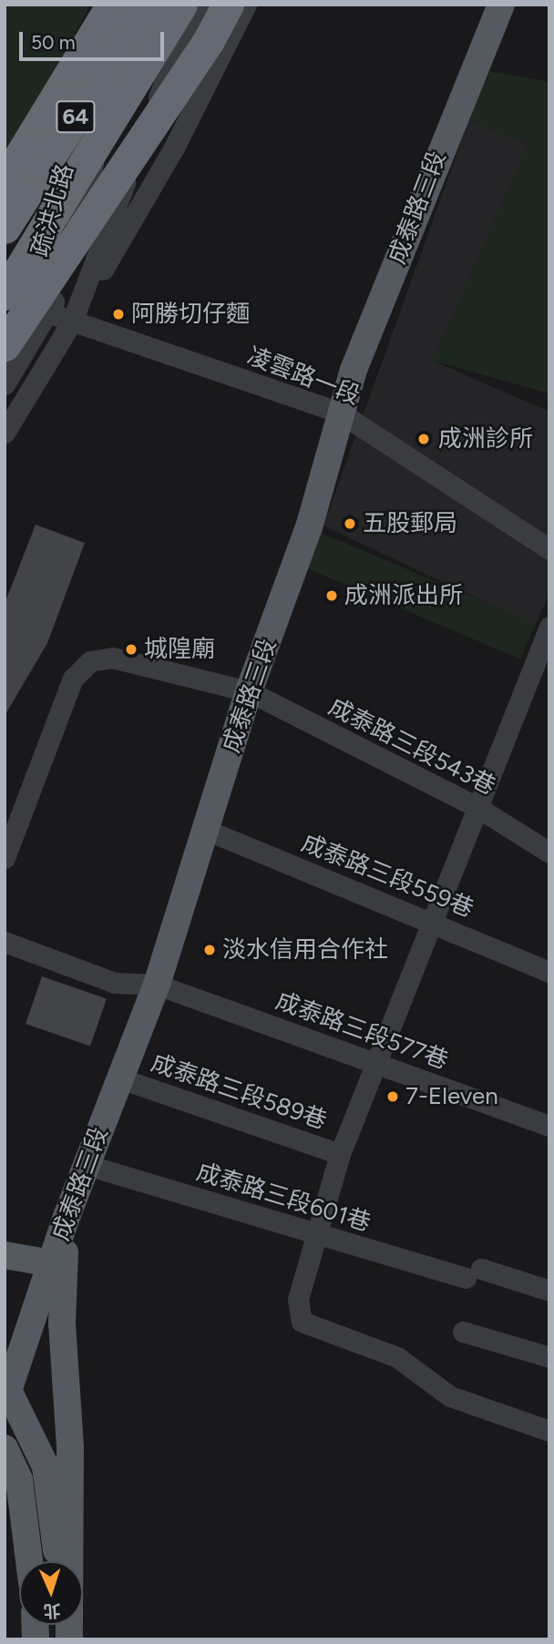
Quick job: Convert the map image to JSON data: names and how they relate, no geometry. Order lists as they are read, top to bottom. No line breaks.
{"streets":{"highway":["64"],"main road":["成泰路三段"],"street":["疏洪北路","凌雲路一段","成泰路三段543巷","成泰路三段559巷","成泰路三段577巷","成泰路三段589巷","成泰路三段601巷"]},"crossings":[["成泰路三段","凌雲路一段"],["成泰路三段","成泰路三段543巷"],["成泰路三段","成泰路三段559巷"],["成泰路三段","成泰路三段577巷"],["成泰路三段","成泰路三段589巷"],["成泰路三段","成泰路三段601巷"],["疏洪北路","凌雲路一段"]],"places":["阿勝切仔麵","成洲診所","五股郵局","成洲派出所","城隍廟","淡水信用合作社","7-Eleven"],"scale_bar":"50 m","north":"bottom"}
